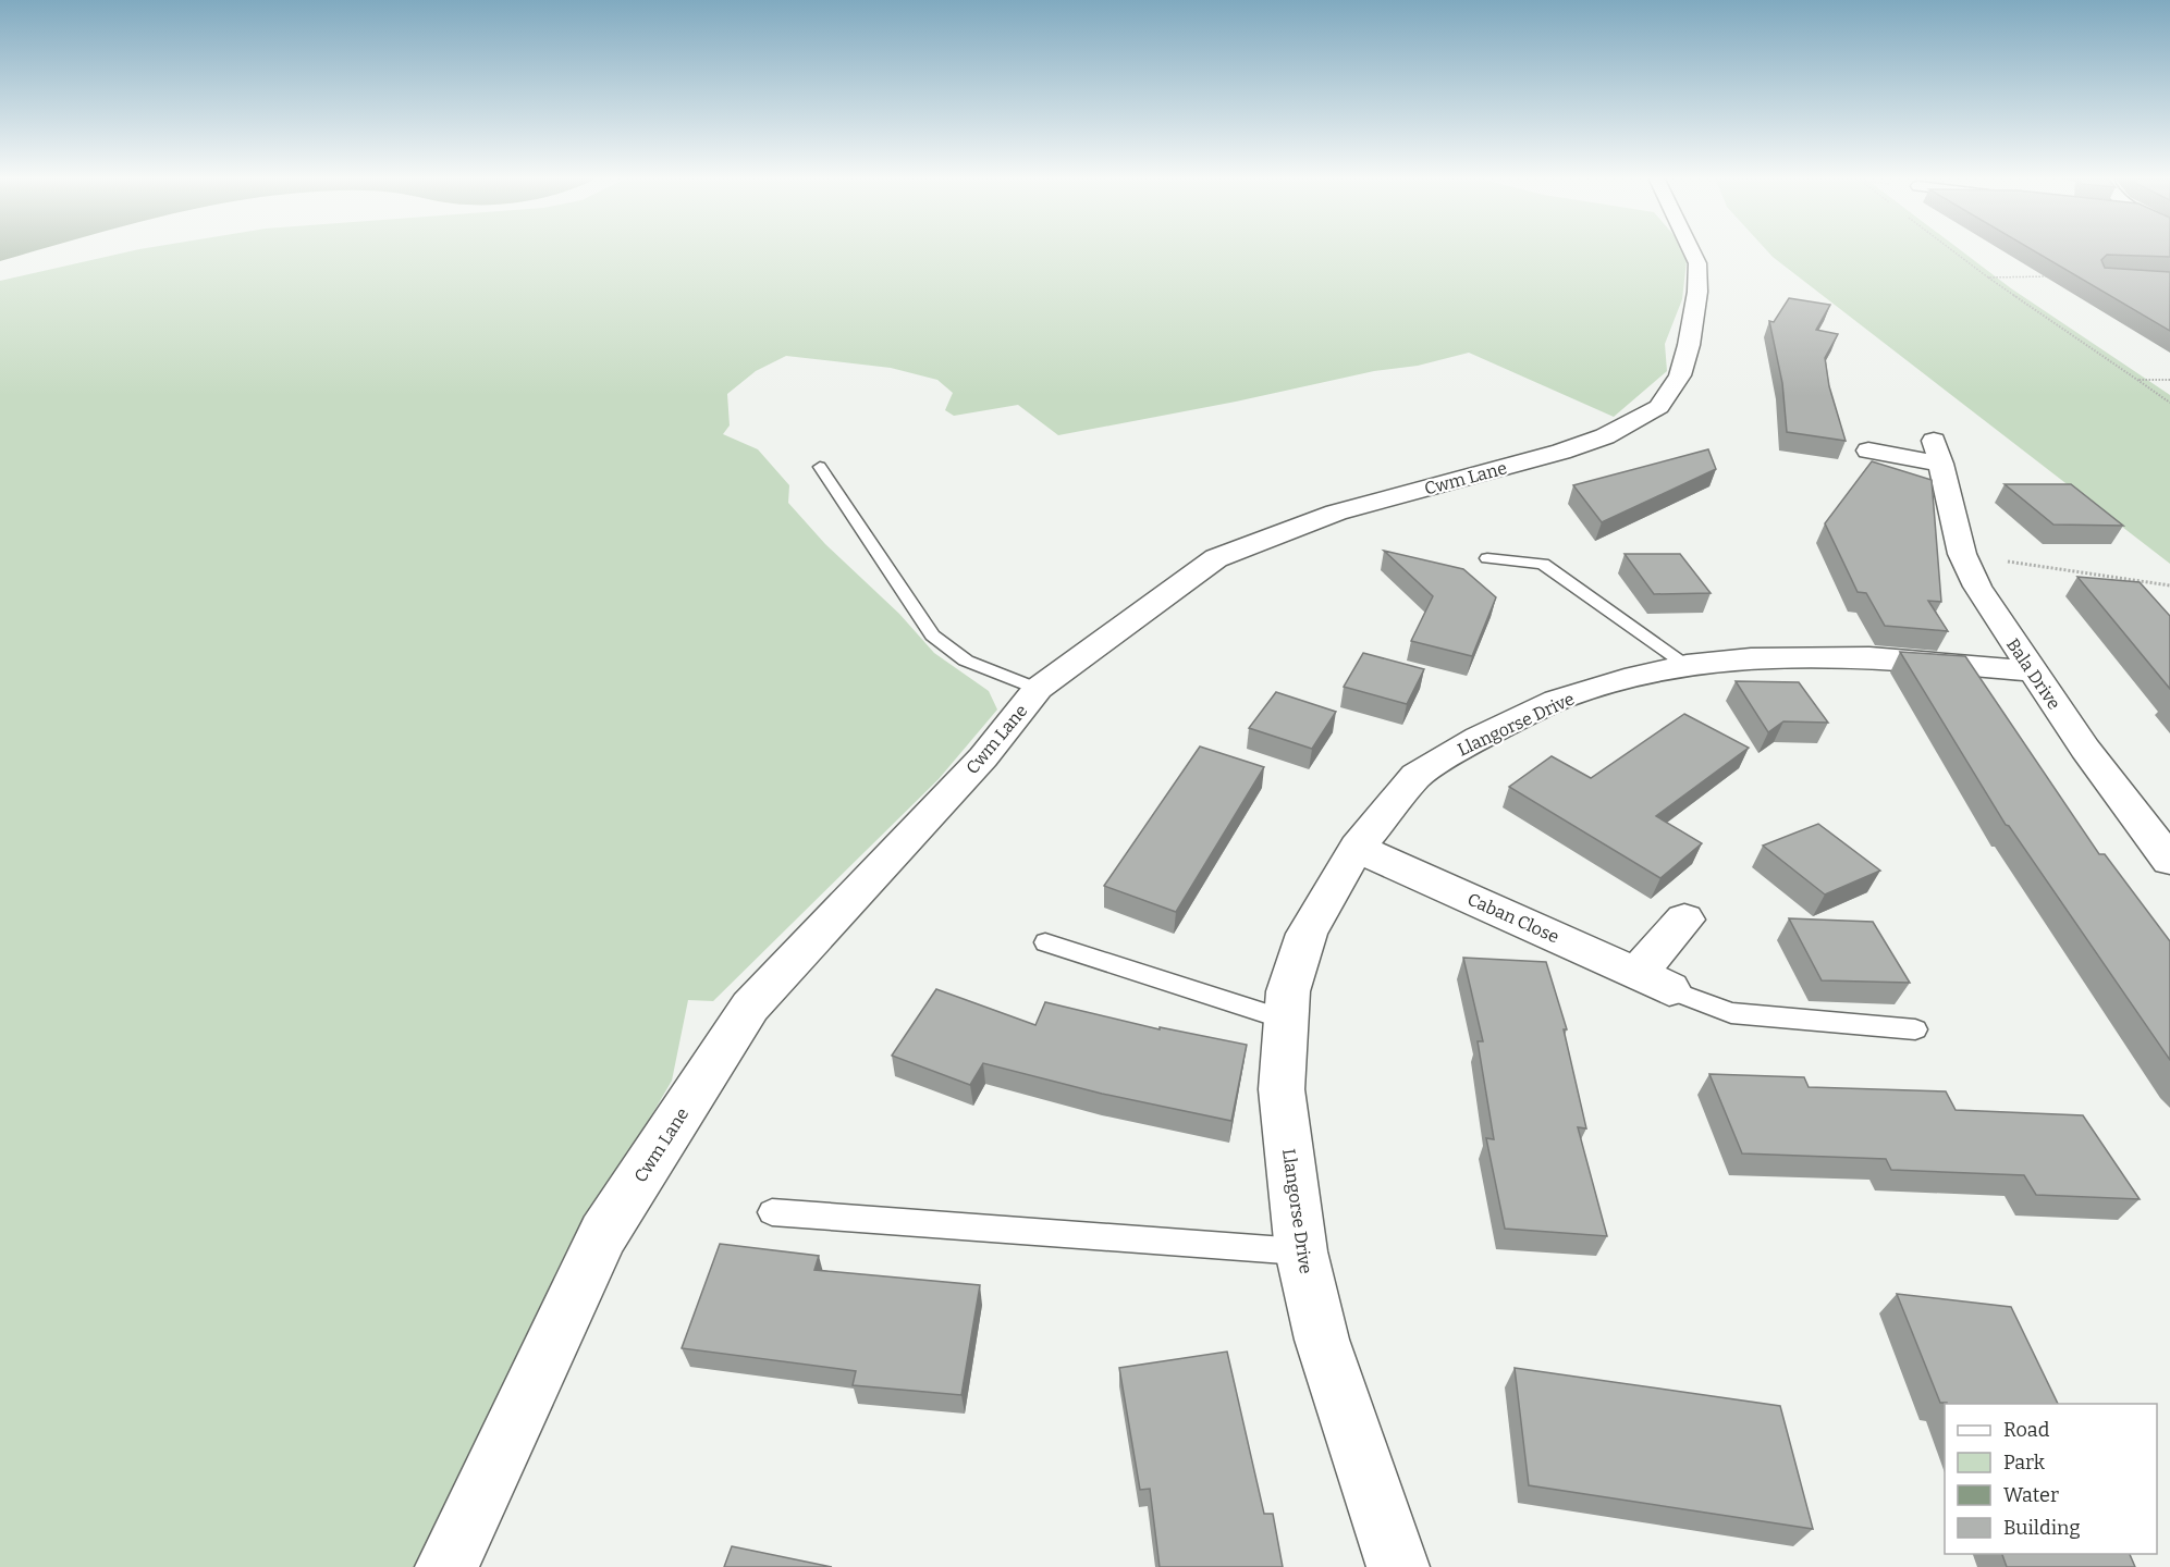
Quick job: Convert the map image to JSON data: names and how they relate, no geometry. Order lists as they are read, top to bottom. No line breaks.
{"streets":{"street":["Cwm Lane","Bala Drive","Llangorse Drive","Caban Close"]},"crossings":[["Bala Drive","Llangorse Drive"],["Llangorse Drive","Caban Close"]],"legend":["Road","Park","Water","Building"]}
